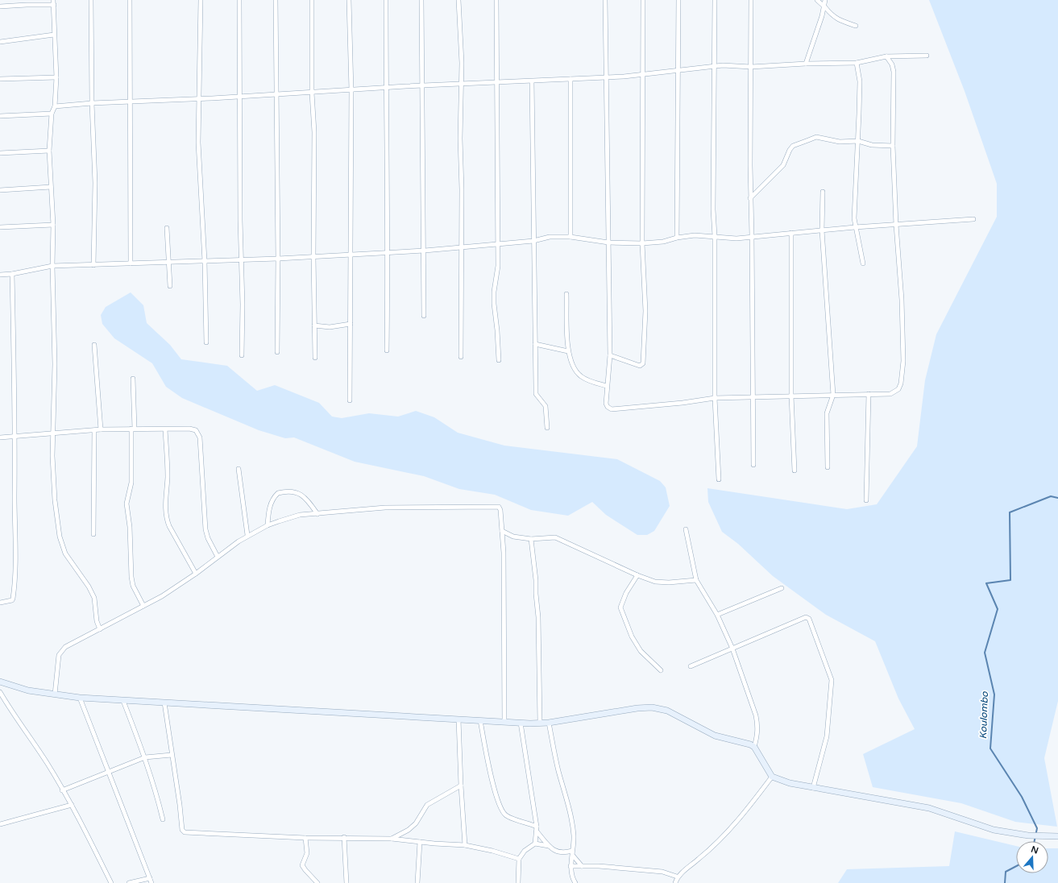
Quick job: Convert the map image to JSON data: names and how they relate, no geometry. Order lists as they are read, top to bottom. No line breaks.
{"water":["Koulombo"],"north":"top"}
